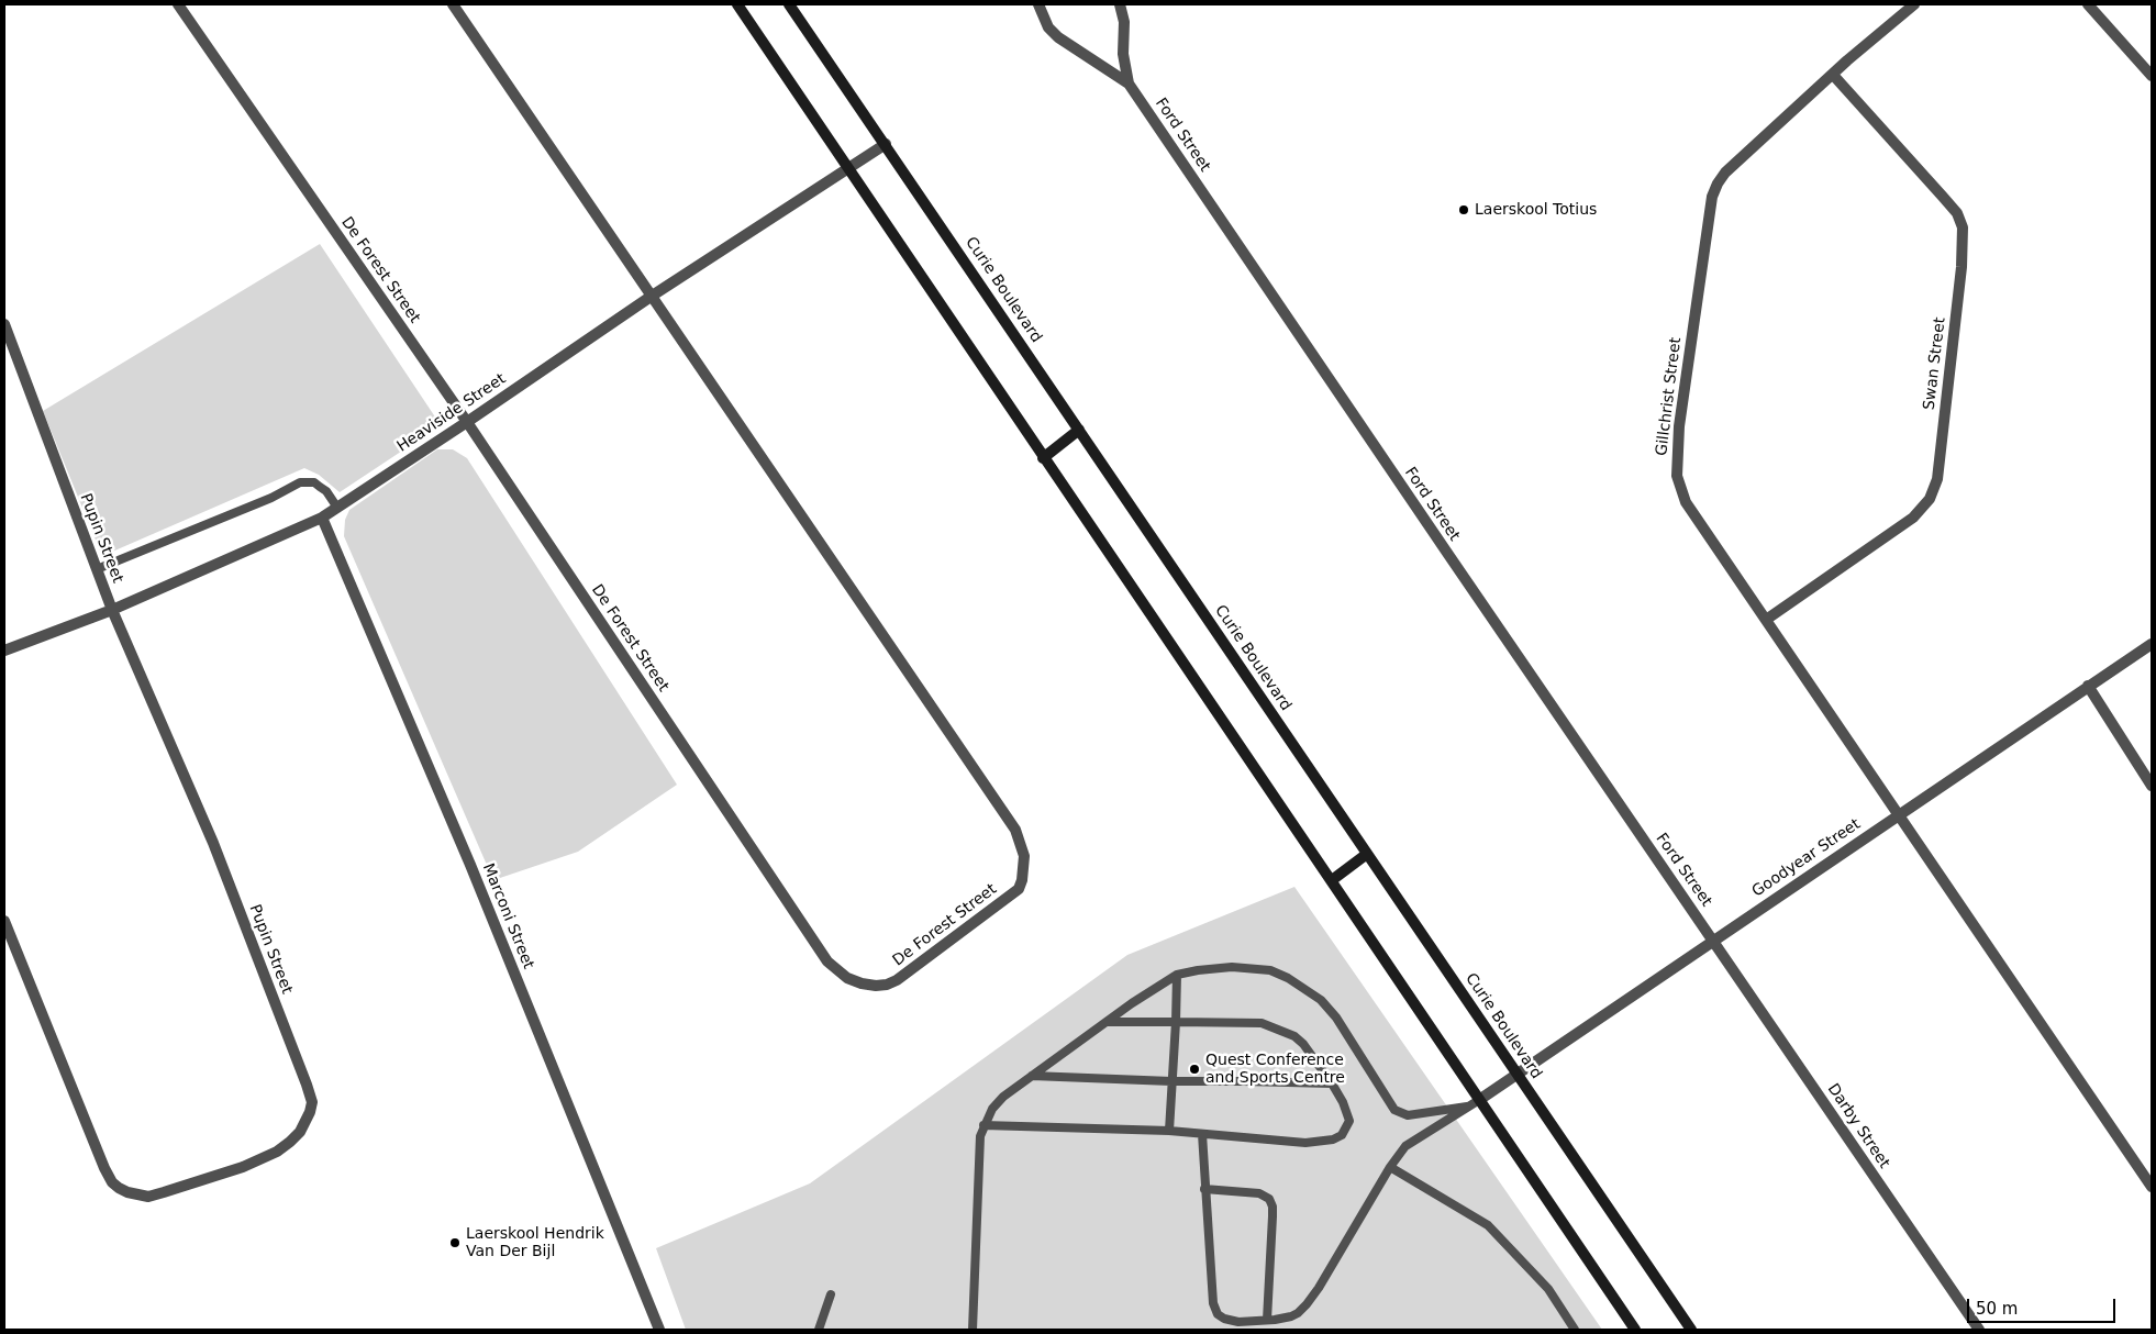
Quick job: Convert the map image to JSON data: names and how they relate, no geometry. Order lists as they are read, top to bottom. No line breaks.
{"streets":{"street":["Ford Street","De Forest Street","Curie Boulevard","Swan Street","Gillchrist Street","Heaviside Street","Pupin Street","Goodyear Street","Marconi Street","Darby Street"]},"crossings":[["Ford Street","Goodyear Street"],["Ford Street","Darby Street"],["De Forest Street","Heaviside Street"],["Curie Boulevard","Heaviside Street"],["Curie Boulevard","Goodyear Street"],["Swan Street","Gillchrist Street"],["Gillchrist Street","Goodyear Street"],["Heaviside Street","Pupin Street"],["Heaviside Street","Marconi Street"],["Goodyear Street","Darby Street"]],"places":["Laerskool Totius","Quest Conference and Sports Centre","Laerskool Hendrik Van Der Bijl"],"scale_bar":"50 m"}
